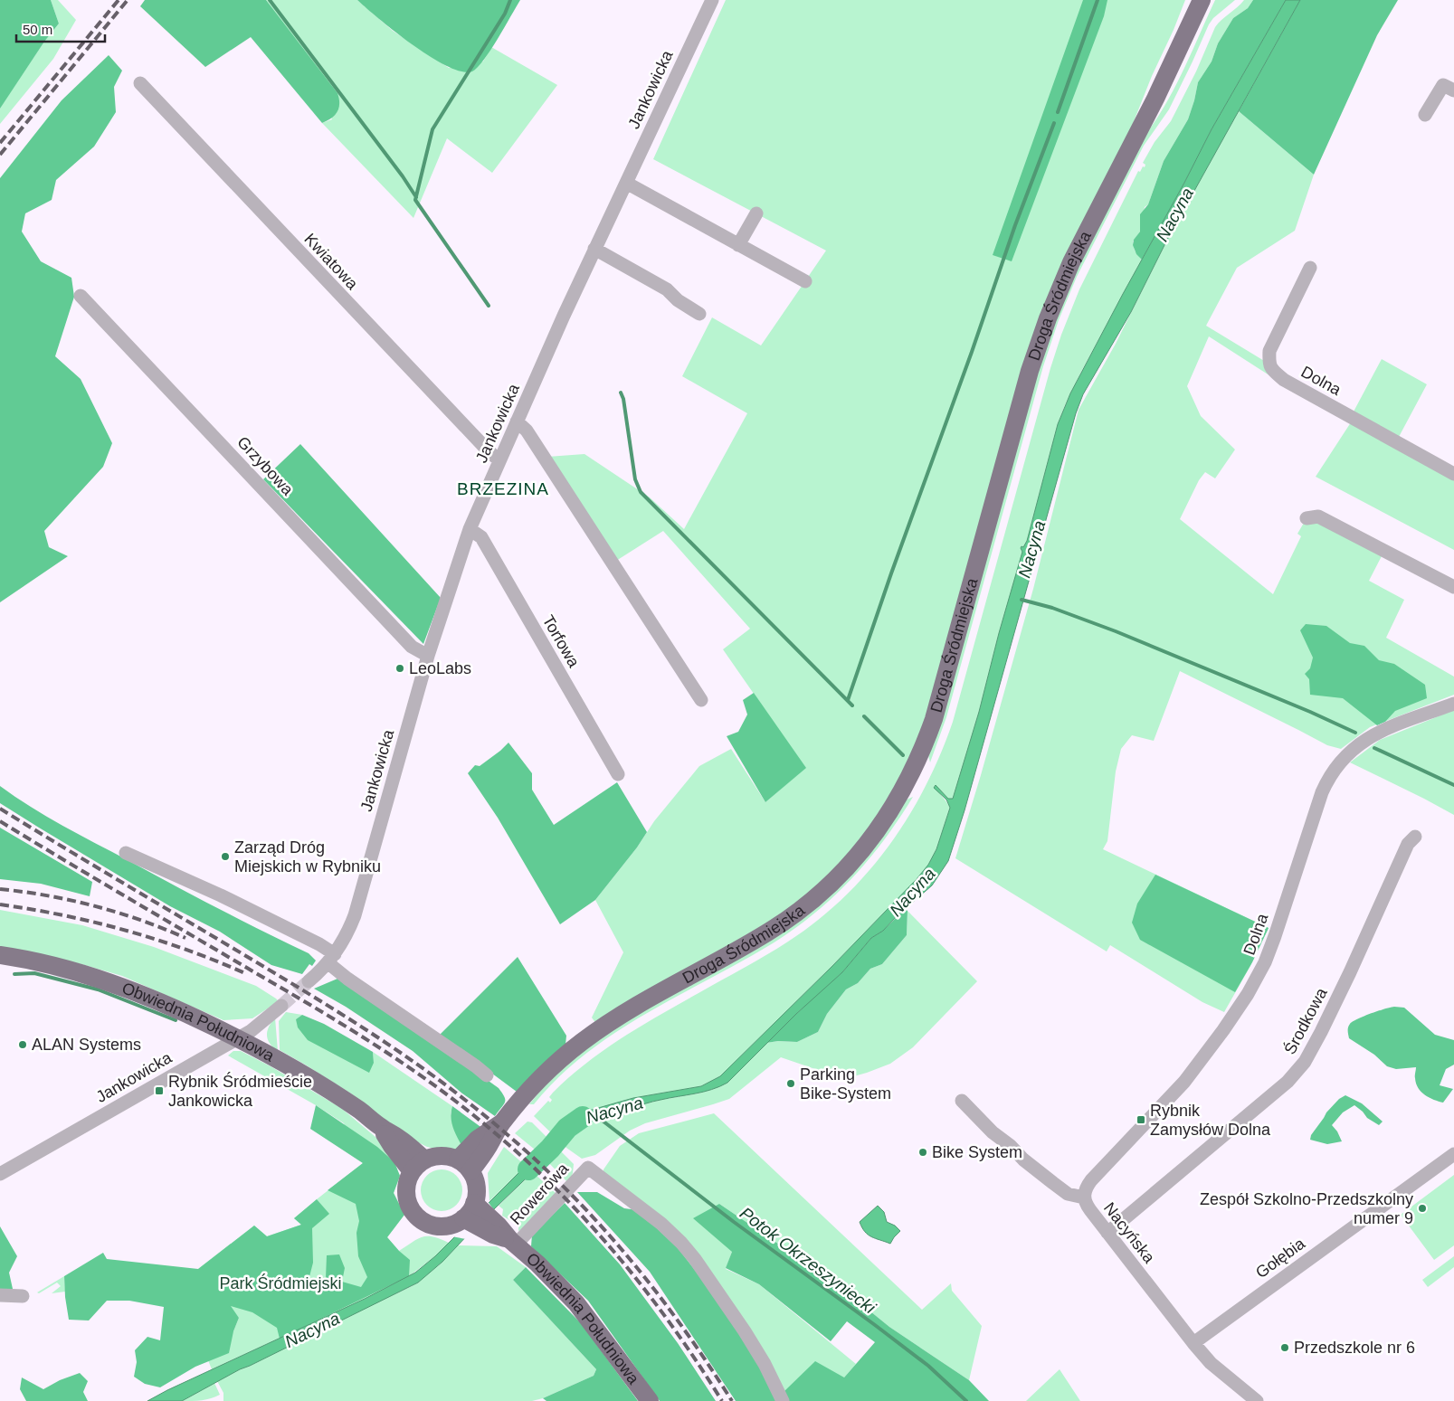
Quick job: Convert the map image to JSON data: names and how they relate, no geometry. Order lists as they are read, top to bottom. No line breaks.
{"streets":{"main road":["Droga Śródmiejska","Obwiednia Południowa"],"street":["Jankowicka","Kwiatowa","Dolna","Grzybowa","Torfowa","Środkowa","Rowerowa","Nacyńska","Gołębia"]},"crossings":[["Jankowicka","Kwiatowa"],["Jankowicka","Grzybowa"],["Jankowicka","Torfowa"],["Jankowicka","Obwiednia Południowa"],["Droga Śródmiejska","Obwiednia Południowa"],["Dolna","Nacyńska"],["Środkowa","Nacyńska"],["Obwiednia Południowa","Rowerowa"],["Nacyńska","Gołębia"]],"districts":["BRZEZINA"],"water":["Nacyna","Potok Okrzeszyniecki"],"parks":["Park Śródmiejski"],"places":{"other":["LeoLabs","Zarząd Dróg Miejskich w Rybniku","ALAN Systems","Parking Bike-System","Bike System","Zespół Szkolno-Przedszkolny numer 9","Przedszkole nr 6"],"transit":["Rybnik Śródmieście Jankowicka","Rybnik Zamysłów Dolna"]},"scale_bar":"50 m"}
